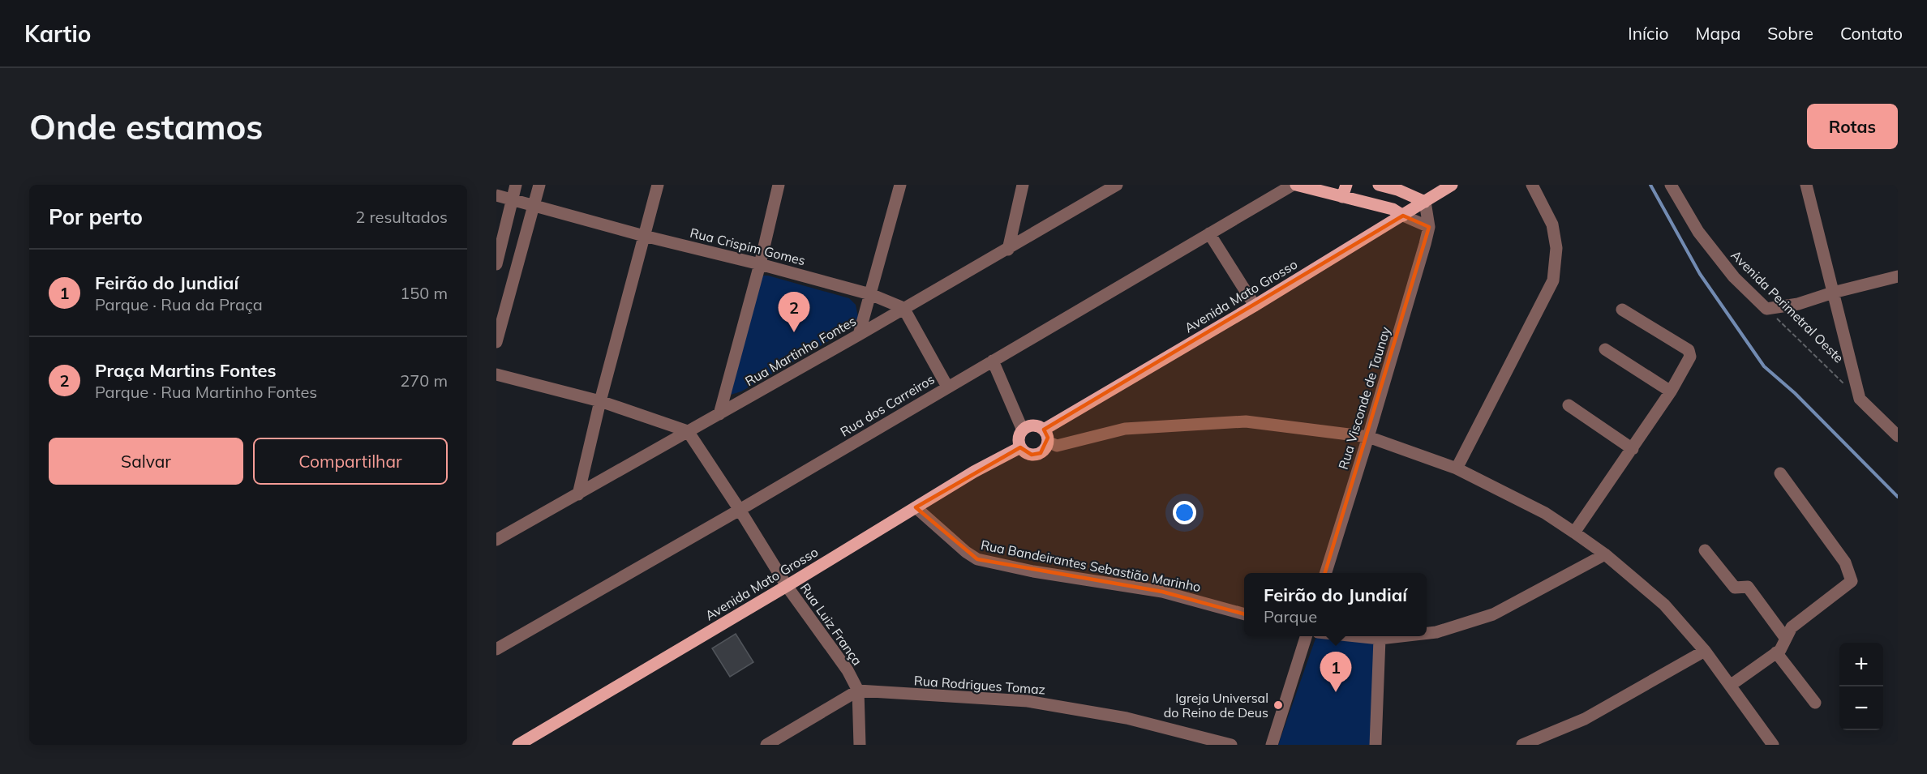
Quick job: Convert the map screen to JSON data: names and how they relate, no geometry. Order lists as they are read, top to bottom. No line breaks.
{"streets":{"main road":["Avenida Mato Grosso"],"street":["Rua Crispim Gomes","Avenida Perimetral Oeste","Rua Martinho Fontes","Rua Visconde de Taunay","Rua dos Carreiros","Rua Bandeirantes Sebastião Marinho","Rua Luiz França","Rua Rodrigues Tomaz"]},"crossings":[["Rua Crispim Gomes","Rua Martinho Fontes"],["Avenida Mato Grosso","Rua Visconde de Taunay"],["Avenida Mato Grosso","Rua Bandeirantes Sebastião Marinho"],["Avenida Mato Grosso","Rua Luiz França"],["Rua Martinho Fontes","Rua Luiz França"],["Rua dos Carreiros","Rua Luiz França"],["Rua Luiz França","Rua Rodrigues Tomaz"]],"places":["Igreja Universal do Reino de Deus"],"page":{"header":"Kartio","nav":["Início","Mapa","Sobre","Contato"],"buttons":["Rotas",["Salvar","Compartilhar"]],"title":"Onde estamos","heading":["Por perto","2 resultados"],"list":[{"mark":"1","name":"Feirão do Jundiaí","note":"Parque · Rua da Praça","value":"150 m"},{"mark":"2","name":"Praça Martins Fontes","note":"Parque · Rua Martinho Fontes","value":"270 m"}],"pins":["2","1"],"popup":["Feirão do Jundiaí","Parque"],"map_buttons":["+","−"]}}
